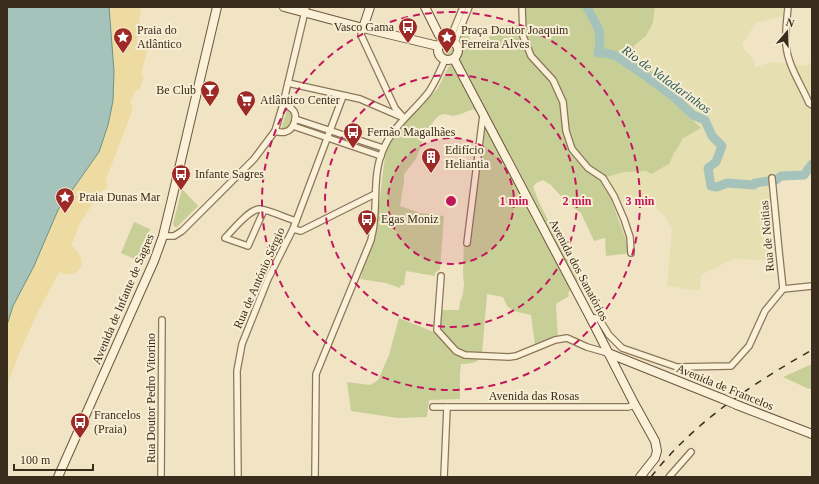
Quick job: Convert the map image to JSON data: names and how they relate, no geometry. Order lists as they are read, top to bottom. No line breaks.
{"streets":{"main road":["Avenida dos Sanatórios","Avenida de Infante de Sagres","Avenida de Francelos"],"street":["Rua de Noitias","Rua de António Sérgio","Avenida das Rosas","Rua Doutor Pedro Vitorino"]},"crossings":[["Avenida dos Sanatórios","Avenida de Francelos"],["Avenida dos Sanatórios","Avenida das Rosas"]],"water":["Rio de Valadarinhos"],"places":{"bus stop":["Vasco Gama","Fernão Magalhães","Infante Sagres","Egas Moniz","Francelos (Praia)"],"place":["Praia do Atlântico","Praça Doutor Joaquim Ferreira Alves","Praia Dunas Mar"],"bar":["Be Club"],"supermarket":["Atlântico Center"],"building":["Edifício Heliantia"]},"scale_bar":"100 m","north":"top","rings":["1 min","2 min","3 min"]}
